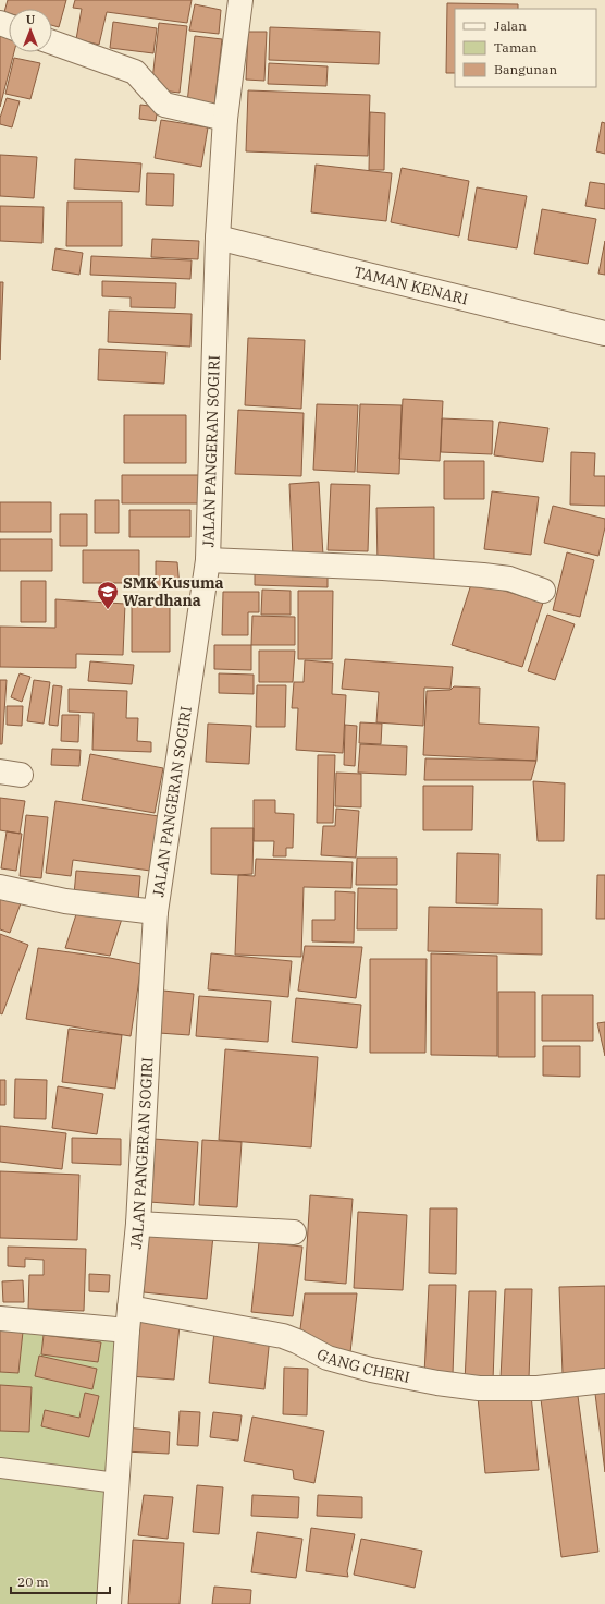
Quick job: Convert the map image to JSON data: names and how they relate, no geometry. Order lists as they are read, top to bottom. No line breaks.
{"streets":{"street":["TAMAN KENARI","JALAN PANGERAN SOGIRI","GANG CHERI"]},"crossings":[["TAMAN KENARI","JALAN PANGERAN SOGIRI"],["JALAN PANGERAN SOGIRI","GANG CHERI"]],"places":{"school or university":["SMK Kusuma Wardhana"]},"legend":["Jalan","Taman","Bangunan"],"scale_bar":"20 m","north":"top"}
